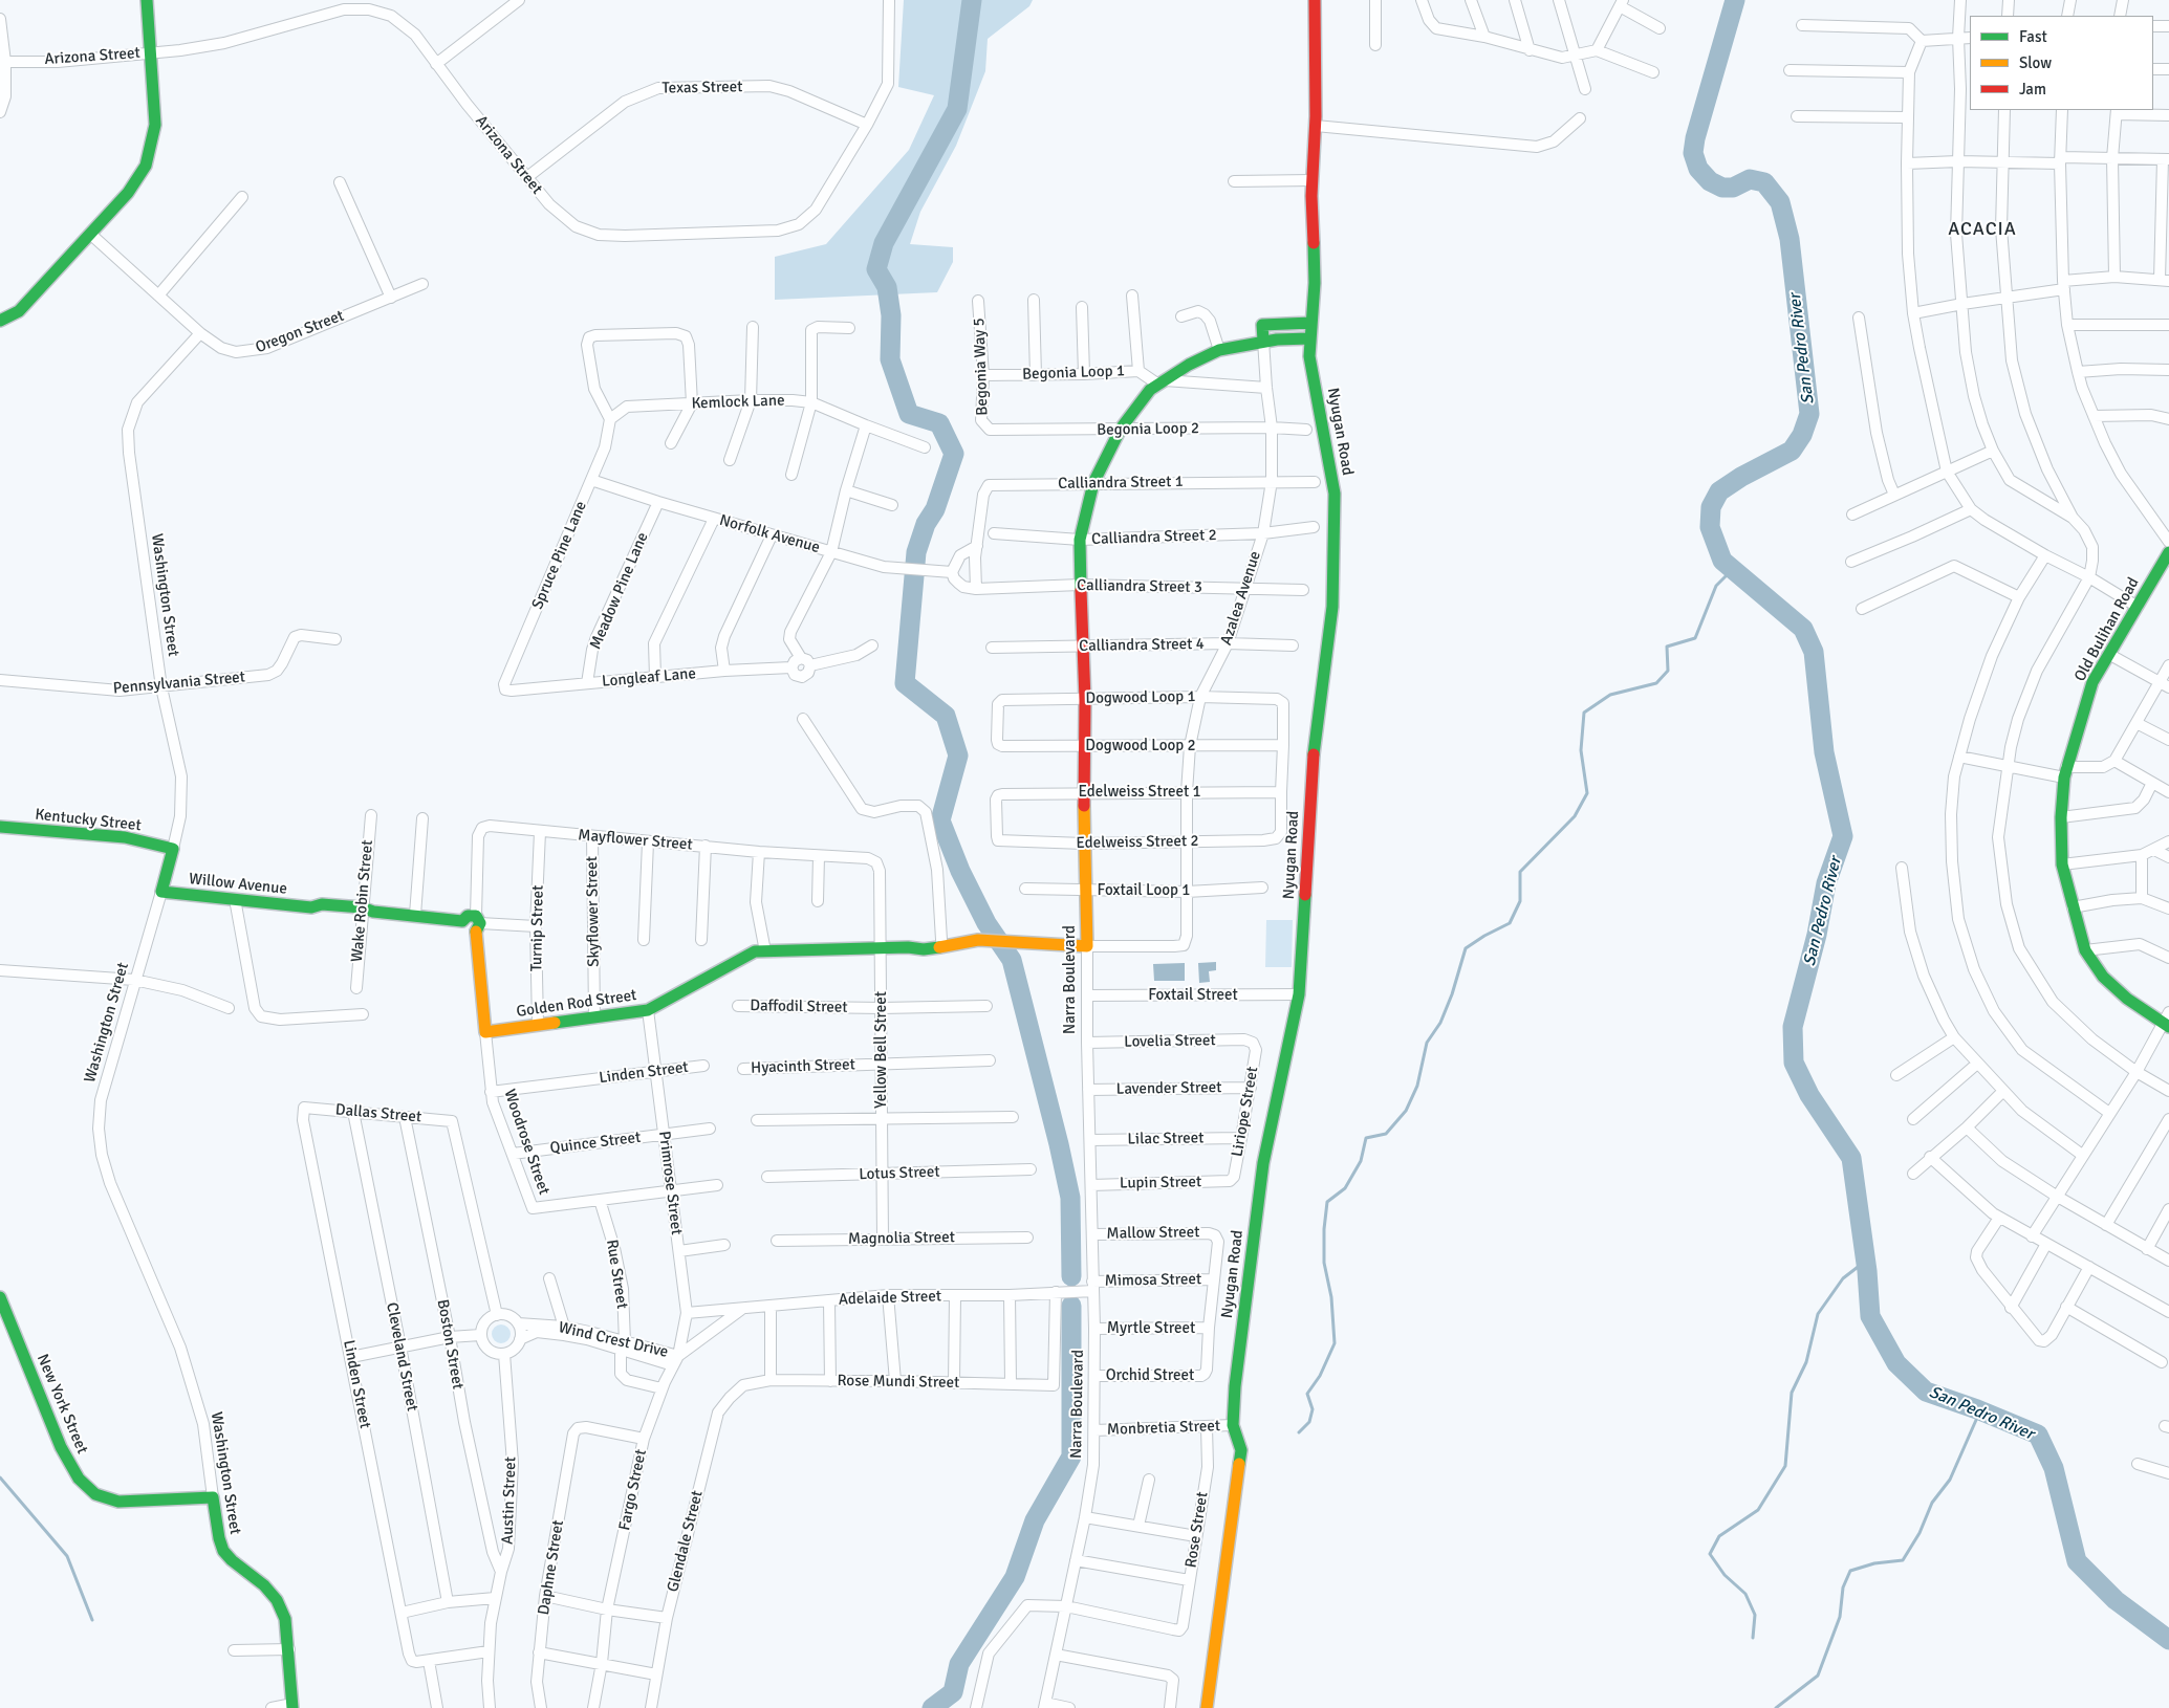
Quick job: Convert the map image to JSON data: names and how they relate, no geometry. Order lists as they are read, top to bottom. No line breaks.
{"streets":{"street":["Arizona Street","Texas Street","Oregon Street","Begonia Way 5","Begonia Loop 1","Kemlock Lane","Begonia Loop 2","Nyugan Road","Calliandra Street 1","Norfolk Avenue","Calliandra Street 2","Spruce Pine Lane","Calliandra Street 3","Meadow Pine Lane","Washington Street","Azalea Avenue","Old Bulihan Road","Calliandra Street 4","Longleaf Lane","Pennsylvania Street","Dogwood Loop 1","Dogwood Loop 2","Edelweiss Street 1","Kentucky Street","Mayflower Street","Edelweiss Street 2","Willow Avenue","Foxtail Loop 1","Wake Robin Street","Skyflower Street","Turnip Street","Narra Boulevard","Foxtail Street","Golden Rod Street","Daffodil Street","Lovelia Street","Yellow Bell Street","Hyacinth Street","Linden Street","Lavender Street","Liriope Street","Dallas Street","Lilac Street","Woodrose Street","Quince Street","Lotus Street","Primrose Street","Lupin Street","Mallow Street","Magnolia Street","Rue Street","Mimosa Street","Adelaide Street","Myrtle Street","Wind Crest Drive","Boston Street","Cleveland Street","Orchid Street","Rose Mundi Street","New York Street","Monbretia Street","Fargo Street","Austin Street","Rose Street","Glendale Street","Daphne Street"]},"crossings":[["Arizona Street","Texas Street"],["Oregon Street","Washington Street"],["Begonia Way 5","Begonia Loop 1"],["Begonia Way 5","Begonia Loop 2"],["Begonia Loop 1","Narra Boulevard"],["Kemlock Lane","Spruce Pine Lane"],["Begonia Loop 2","Azalea Avenue"],["Begonia Loop 2","Narra Boulevard"],["Nyugan Road","Narra Boulevard"],["Nyugan Road","Foxtail Street"],["Nyugan Road","Monbretia Street"],["Calliandra Street 1","Azalea Avenue"],["Calliandra Street 1","Narra Boulevard"],["Norfolk Avenue","Spruce Pine Lane"],["Norfolk Avenue","Meadow Pine Lane"],["Calliandra Street 2","Azalea Avenue"],["Calliandra Street 2","Narra Boulevard"],["Spruce Pine Lane","Longleaf Lane"],["Calliandra Street 3","Azalea Avenue"],["Calliandra Street 3","Narra Boulevard"],["Meadow Pine Lane","Longleaf Lane"],["Washington Street","Pennsylvania Street"],["Washington Street","Kentucky Street"],["Washington Street","Willow Avenue"],["Washington Street","New York Street"],["Azalea Avenue","Calliandra Street 4"],["Azalea Avenue","Dogwood Loop 1"],["Azalea Avenue","Dogwood Loop 2"],["Azalea Avenue","Edelweiss Street 1"],["Azalea Avenue","Edelweiss Street 2"],["Azalea Avenue","Foxtail Loop 1"],["Azalea Avenue","Narra Boulevard"],["Azalea Avenue","Golden Rod Street"],["Calliandra Street 4","Narra Boulevard"],["Dogwood Loop 1","Dogwood Loop 2"],["Dogwood Loop 1","Narra Boulevard"],["Dogwood Loop 2","Narra Boulevard"],["Edelweiss Street 1","Edelweiss Street 2"],["Edelweiss Street 1","Narra Boulevard"],["Mayflower Street","Willow Avenue"],["Mayflower Street","Skyflower Street"],["Mayflower Street","Turnip Street"],["Mayflower Street","Yellow Bell Street"],["Mayflower Street","Woodrose Street"],["Edelweiss Street 2","Narra Boulevard"],["Willow Avenue","Wake Robin Street"],["Willow Avenue","Turnip Street"],["Willow Avenue","Woodrose Street"],["Foxtail Loop 1","Narra Boulevard"],["Skyflower Street","Golden Rod Street"],["Turnip Street","Golden Rod Street"],["Narra Boulevard","Foxtail Street"],["Narra Boulevard","Golden Rod Street"],["Narra Boulevard","Lovelia Street"],["Narra Boulevard","Lavender Street"],["Narra Boulevard","Lilac Street"],["Narra Boulevard","Lupin Street"],["Narra Boulevard","Mallow Street"],["Narra Boulevard","Mimosa Street"],["Narra Boulevard","Adelaide Street"],["Narra Boulevard","Myrtle Street"],["Narra Boulevard","Orchid Street"],["Narra Boulevard","Monbretia Street"],["Narra Boulevard","Rose Street"],["Golden Rod Street","Yellow Bell Street"],["Golden Rod Street","Woodrose Street"],["Golden Rod Street","Primrose Street"],["Daffodil Street","Yellow Bell Street"],["Lovelia Street","Liriope Street"],["Yellow Bell Street","Hyacinth Street"],["Yellow Bell Street","Lotus Street"],["Yellow Bell Street","Magnolia Street"],["Linden Street","Dallas Street"],["Linden Street","Woodrose Street"],["Linden Street","Primrose Street"],["Lavender Street","Liriope Street"],["Liriope Street","Lilac Street"],["Liriope Street","Lupin Street"],["Dallas Street","Wind Crest Drive"],["Dallas Street","Boston Street"],["Dallas Street","Cleveland Street"],["Dallas Street","Austin Street"],["Woodrose Street","Quince Street"],["Woodrose Street","Primrose Street"],["Woodrose Street","Rue Street"],["Quince Street","Primrose Street"],["Primrose Street","Adelaide Street"],["Primrose Street","Wind Crest Drive"],["Primrose Street","Fargo Street"],["Mallow Street","Mimosa Street"],["Rue Street","Wind Crest Drive"],["Rue Street","Fargo Street"],["Mimosa Street","Adelaide Street"],["Adelaide Street","Rose Mundi Street"],["Adelaide Street","Fargo Street"],["Myrtle Street","Orchid Street"],["Wind Crest Drive","Fargo Street"],["Wind Crest Drive","Austin Street"],["Boston Street","Austin Street"],["Rose Mundi Street","Glendale Street"],["Monbretia Street","Rose Street"],["Fargo Street","Daphne Street"]],"districts":["ACACIA"],"water":["San Pedro River"],"legend":["Fast","Slow","Jam"]}
